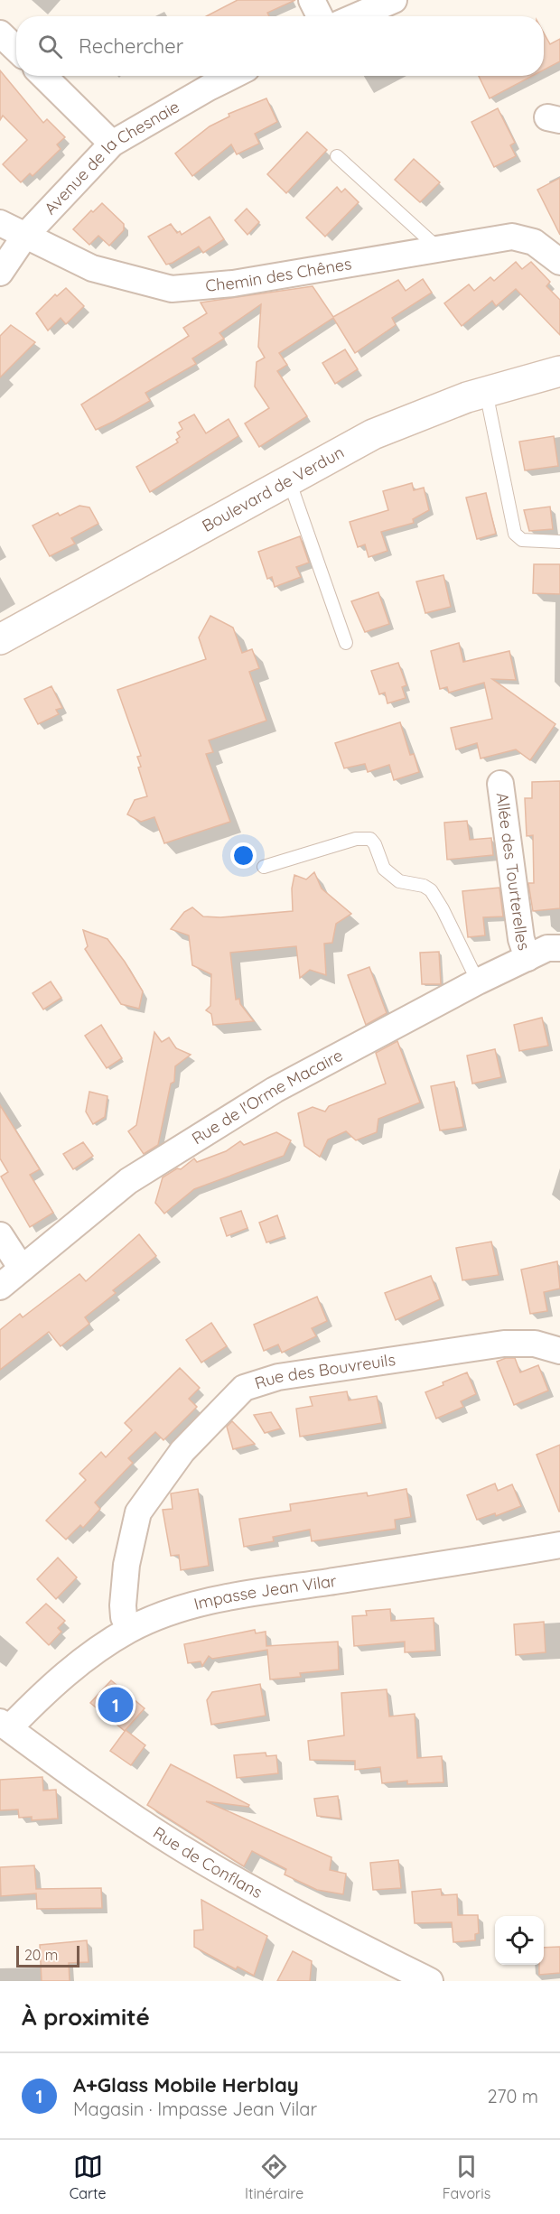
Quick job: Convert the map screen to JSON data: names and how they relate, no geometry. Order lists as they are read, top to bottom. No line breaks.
{"streets":{"main road":["Boulevard de Verdun"],"street":["Avenue de la Chesnaie","Chemin des Chênes","Allée des Tourterelles","Rue de l'Orme Macaire","Rue des Bouvreuils","Impasse Jean Vilar","Rue de Conflans"]},"crossings":[["Avenue de la Chesnaie","Chemin des Chênes"],["Allée des Tourterelles","Rue de l'Orme Macaire"],["Rue des Bouvreuils","Impasse Jean Vilar"],["Impasse Jean Vilar","Rue de Conflans"]],"scale_bar":"20 m","page":{"search":"Rechercher","pins":"1","scale":"20 m","heading":"À proximité","list":[{"mark":"1","name":"A+Glass Mobile Herblay","note":"Magasin · Impasse Jean Vilar","value":"270 m"}],"nav":["Carte","Itinéraire","Favoris"]}}
